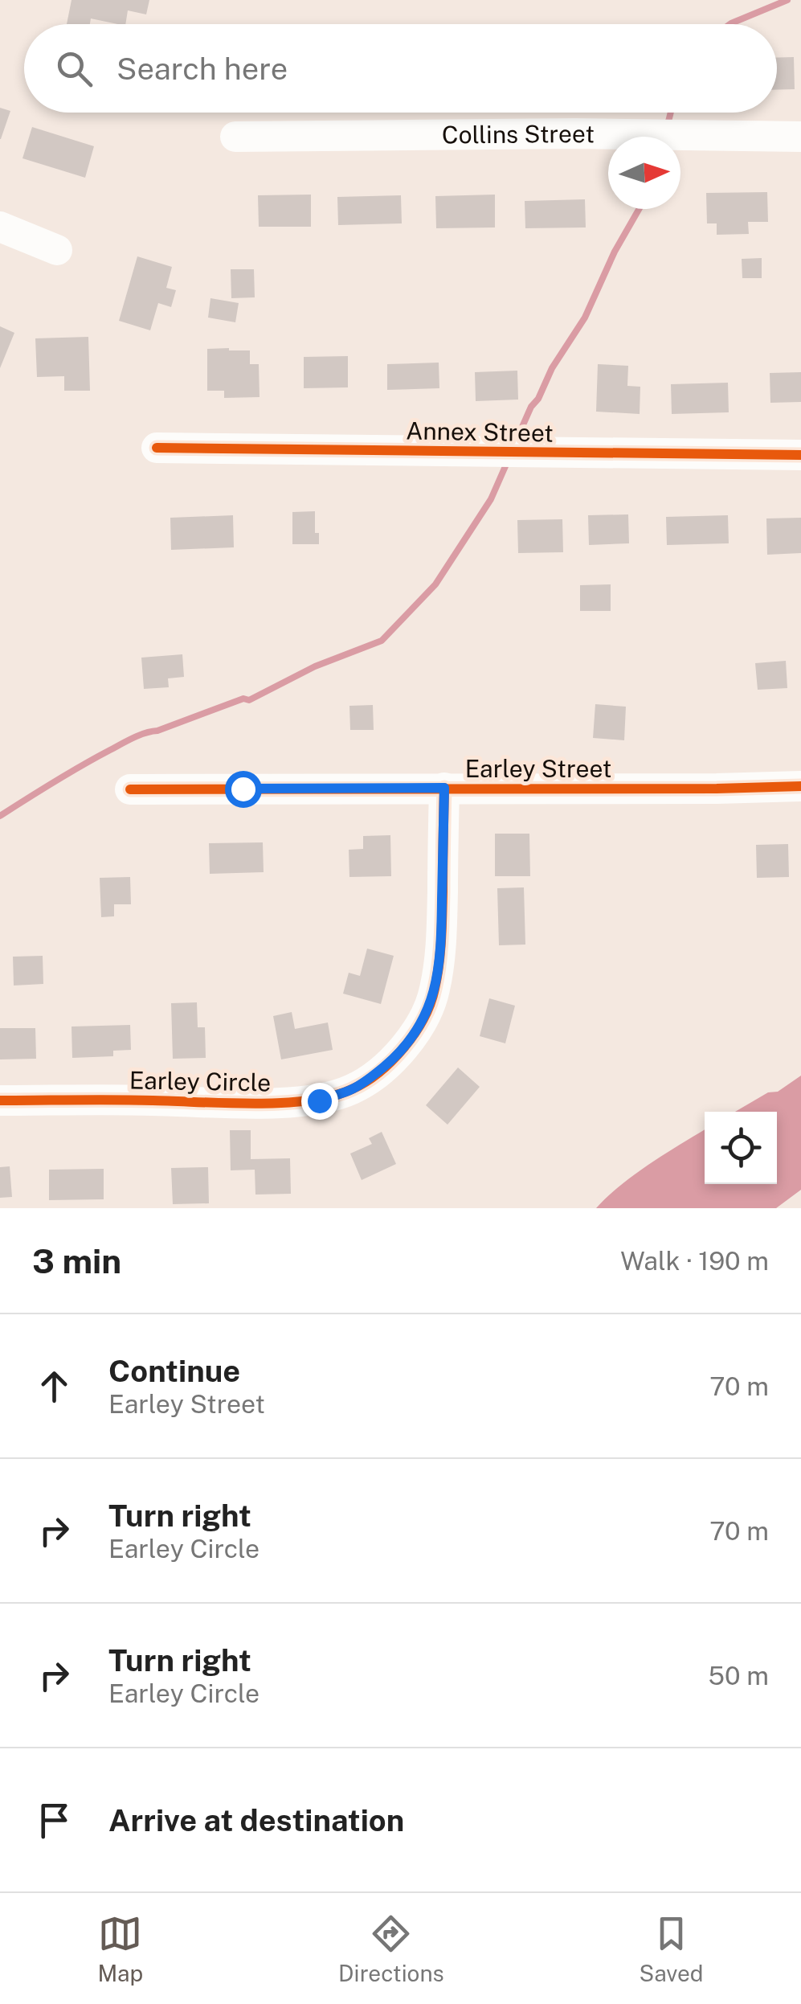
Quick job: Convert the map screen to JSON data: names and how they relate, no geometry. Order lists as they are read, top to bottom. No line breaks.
{"streets":{"street":["Collins Street","Annex Street","Earley Street","Earley Circle"]},"crossings":[["Earley Street","Earley Circle"]],"north":"right","page":{"search":"Search here","heading":["3 min","Walk · 190 m"],"list":[["Continue","Earley Street","70 m"],["Turn right","Earley Circle","70 m"],["Turn right","Earley Circle","50 m"],"Arrive at destination"],"nav":["Map","Directions","Saved"]}}
